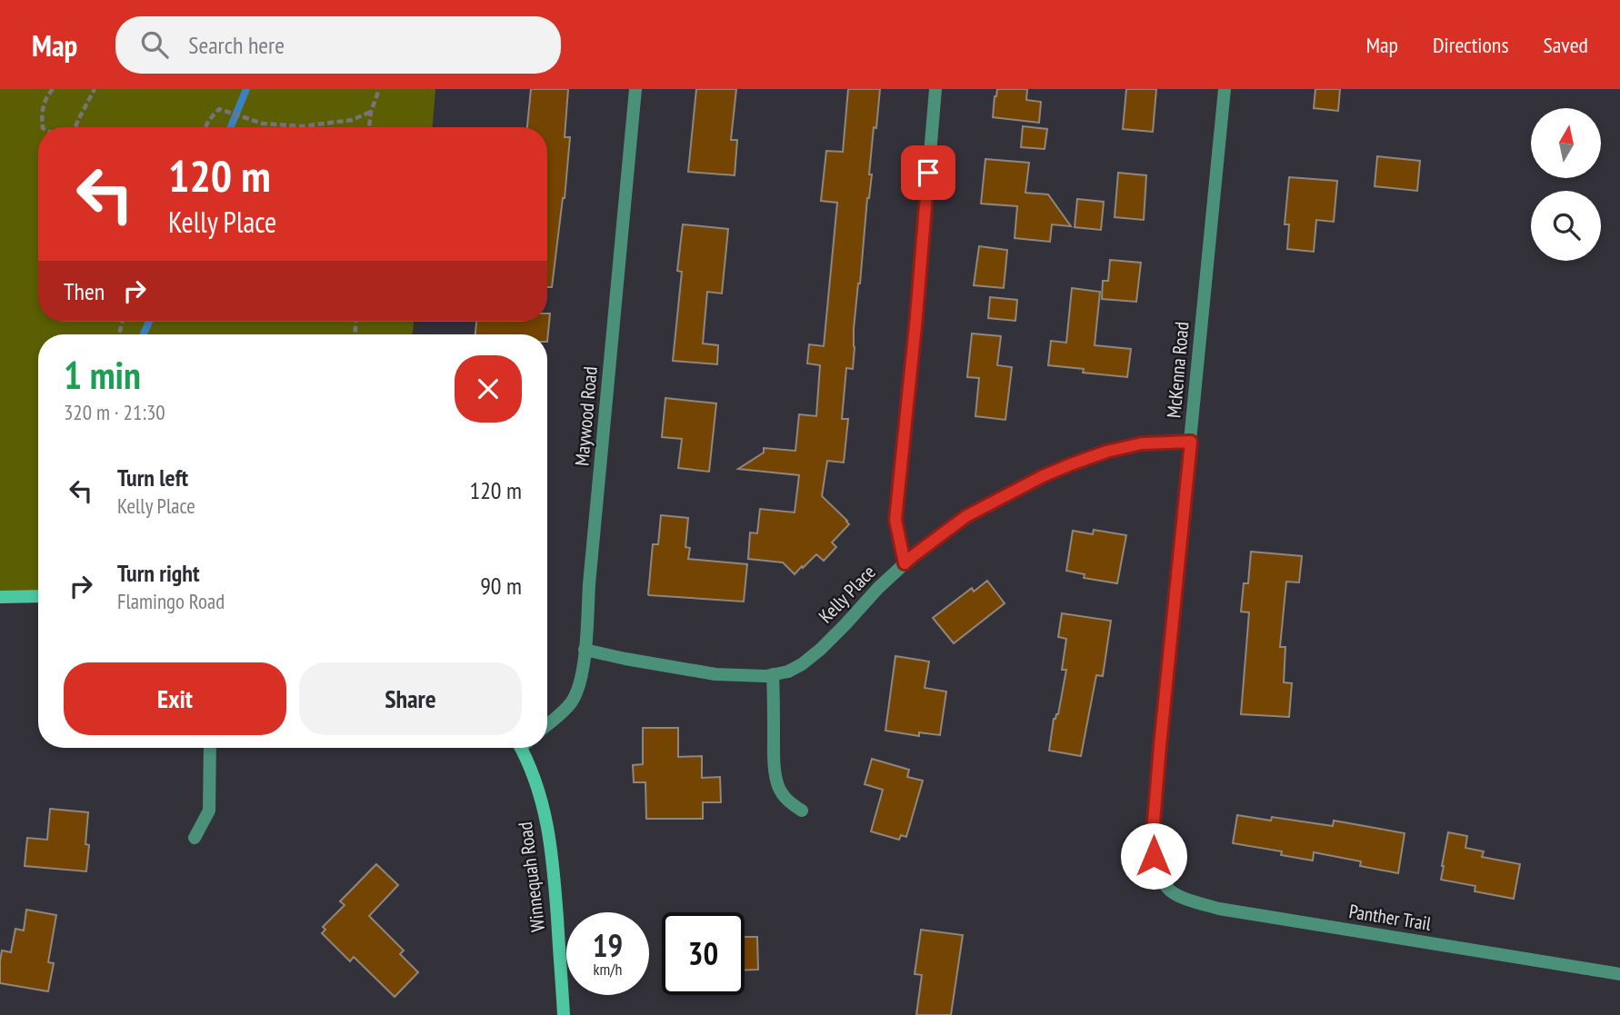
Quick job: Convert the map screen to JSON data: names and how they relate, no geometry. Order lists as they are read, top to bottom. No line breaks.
{"streets":{"street":["McKenna Road","Maywood Road","Kelly Place","Winnequah Road","Panther Trail"]},"crossings":[["McKenna Road","Kelly Place"],["McKenna Road","Panther Trail"],["Maywood Road","Kelly Place"]],"north":"top","page":{"header":"Map","search":"Search here","nav":["Map","Directions","Saved"],"turn":["120 m","Kelly Place"],"then":"Then","heading":["1 min","320 m · 21:30"],"list":[{"name":"Turn left","note":"Kelly Place","value":"120 m"},{"name":"Turn right","note":"Flamingo Road","value":"90 m"}],"buttons":["Exit","Share"],"speed":"19 km/h","limit":"30"}}
